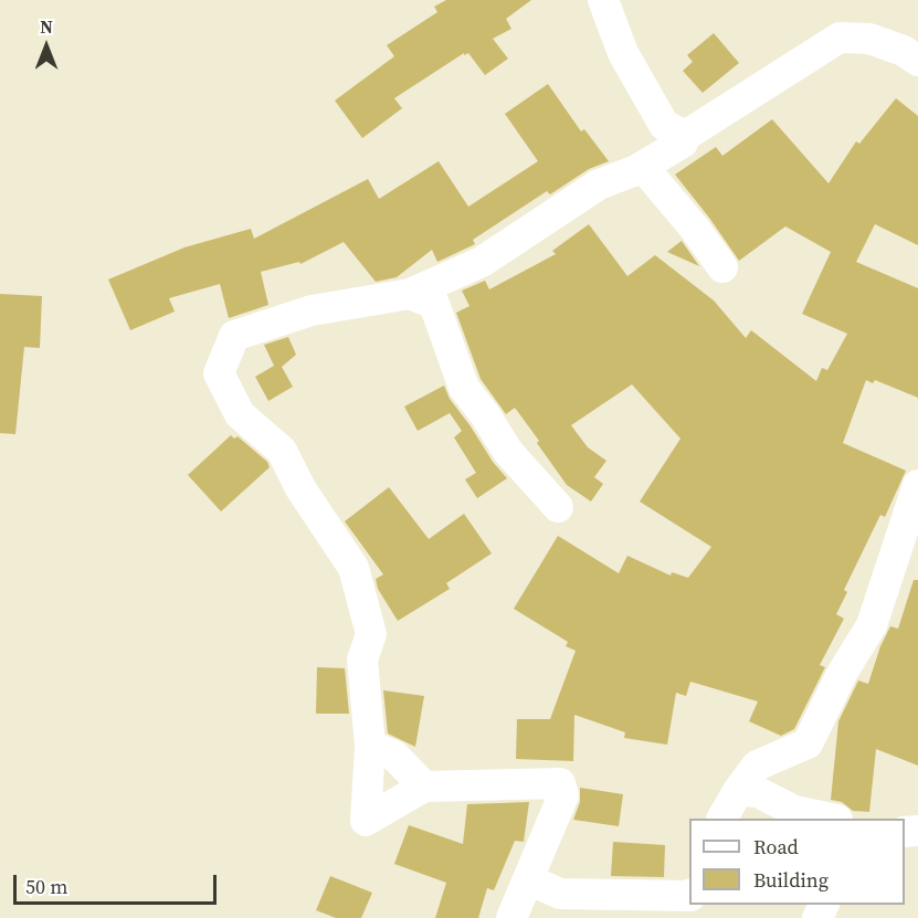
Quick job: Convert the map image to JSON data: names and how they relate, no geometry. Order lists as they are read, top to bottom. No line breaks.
{"legend":["Road","Building"],"scale_bar":"50 m","north":"top"}
